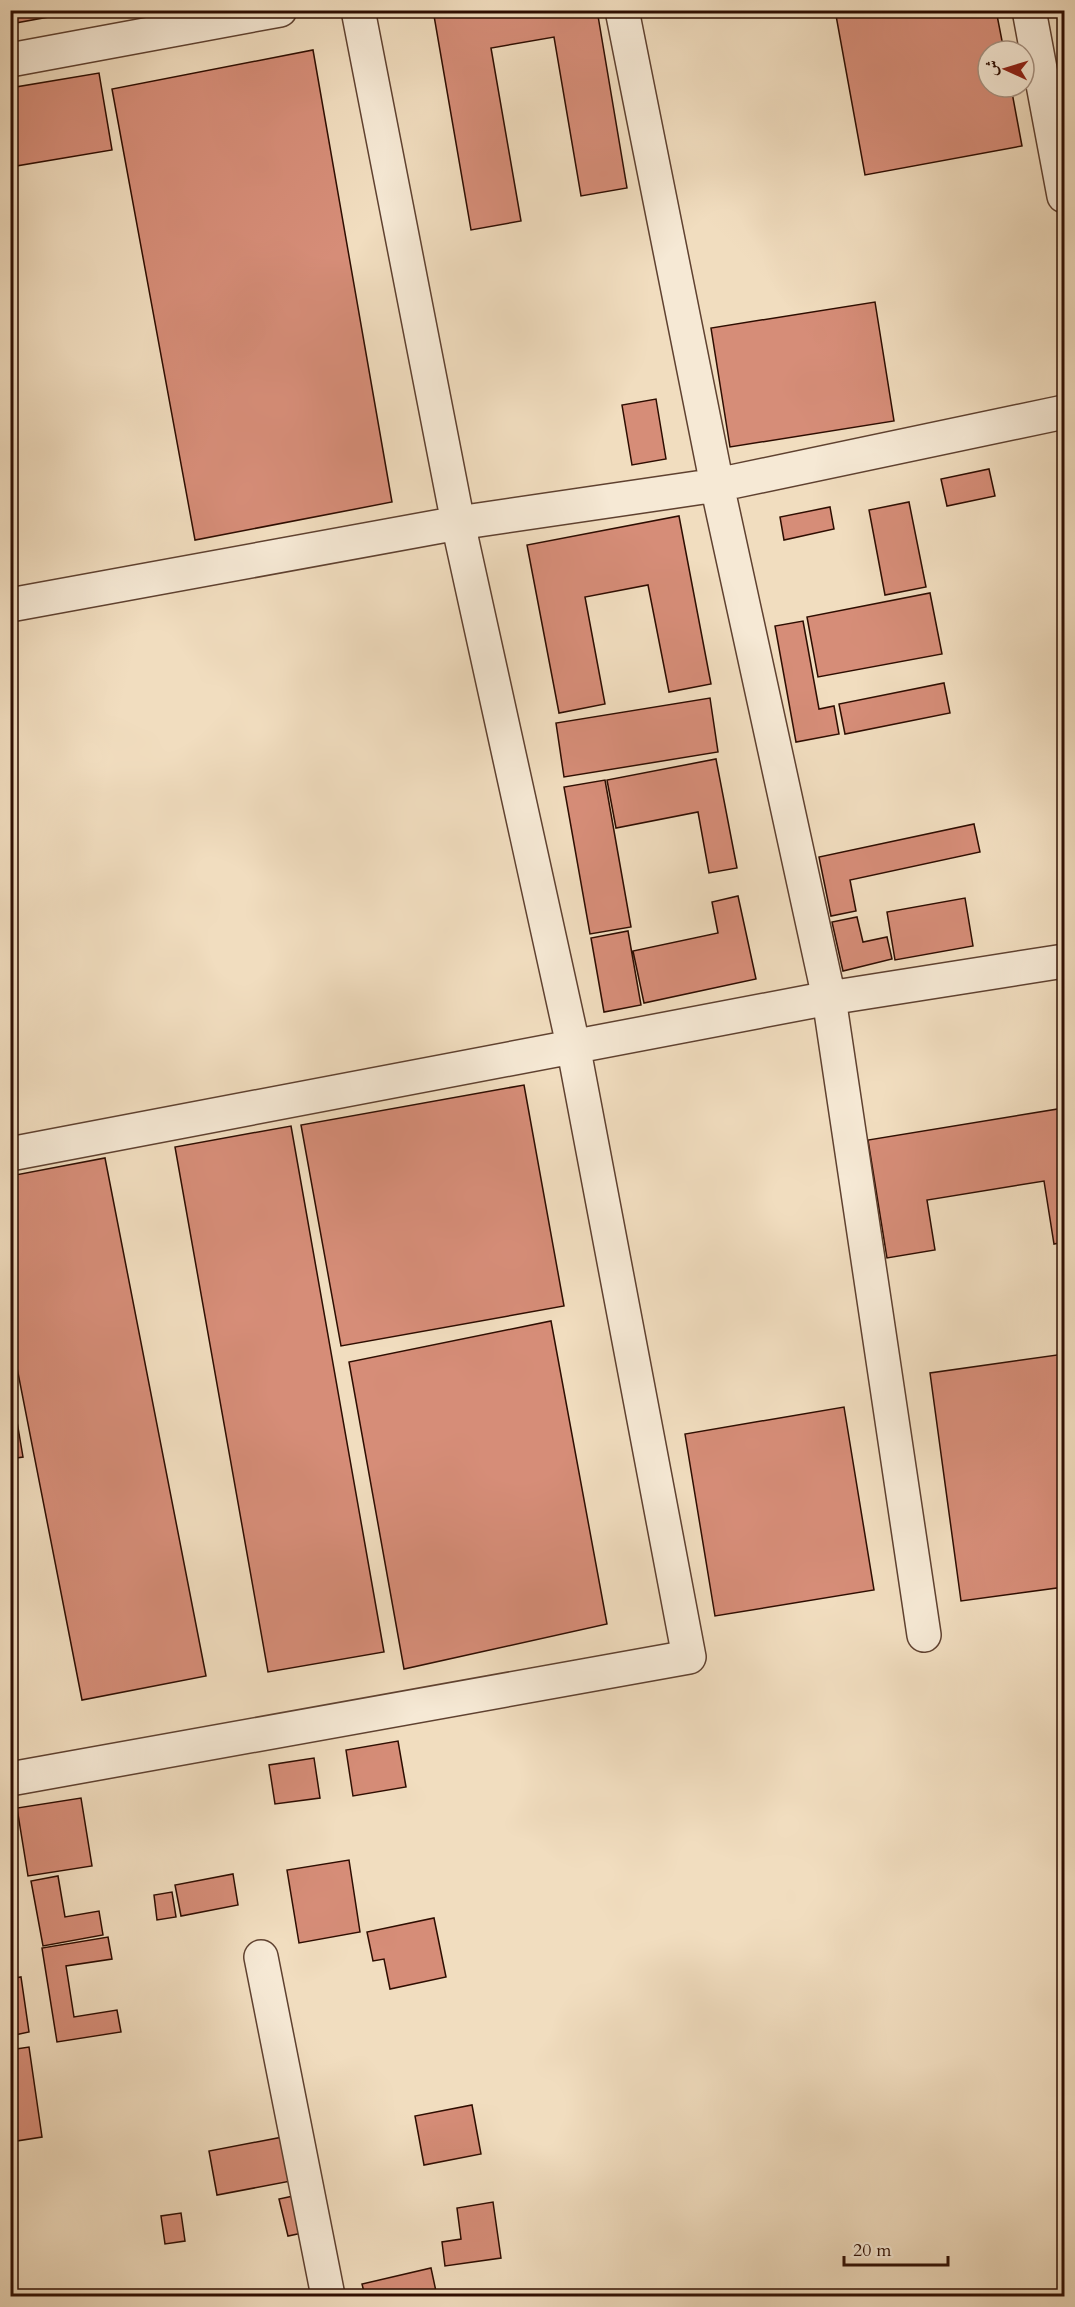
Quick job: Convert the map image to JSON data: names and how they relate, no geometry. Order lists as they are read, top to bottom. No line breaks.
{"scale_bar":"20 m","north":"left"}
